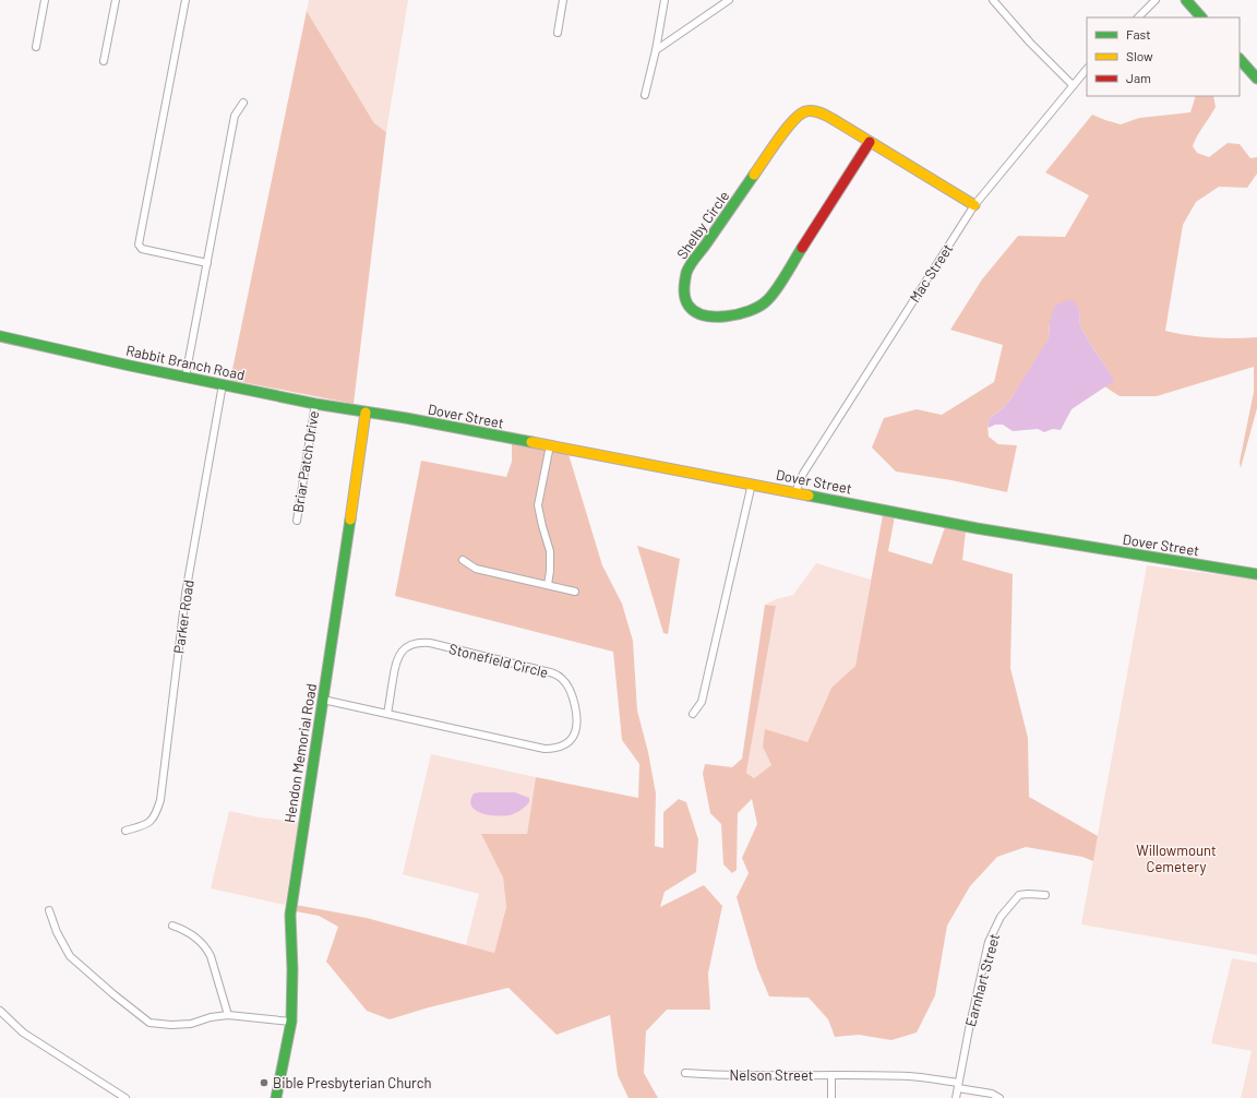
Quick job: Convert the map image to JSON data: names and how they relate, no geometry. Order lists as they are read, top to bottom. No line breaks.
{"streets":{"street":["Shelby Circle","Mac Street","Rabbit Branch Road","Dover Street","Briar Patch Drive","Parker Road","Stonefield Circle","Hendon Memorial Road","Earnhart Street","Nelson Street"]},"crossings":[["Shelby Circle","Mac Street"],["Mac Street","Dover Street"],["Rabbit Branch Road","Dover Street"],["Rabbit Branch Road","Briar Patch Drive"],["Rabbit Branch Road","Parker Road"],["Rabbit Branch Road","Hendon Memorial Road"],["Dover Street","Hendon Memorial Road"],["Stonefield Circle","Hendon Memorial Road"],["Earnhart Street","Nelson Street"]],"parks":["Willowmount Cemetery"],"places":["Bible Presbyterian Church"],"legend":["Fast","Slow","Jam"]}
